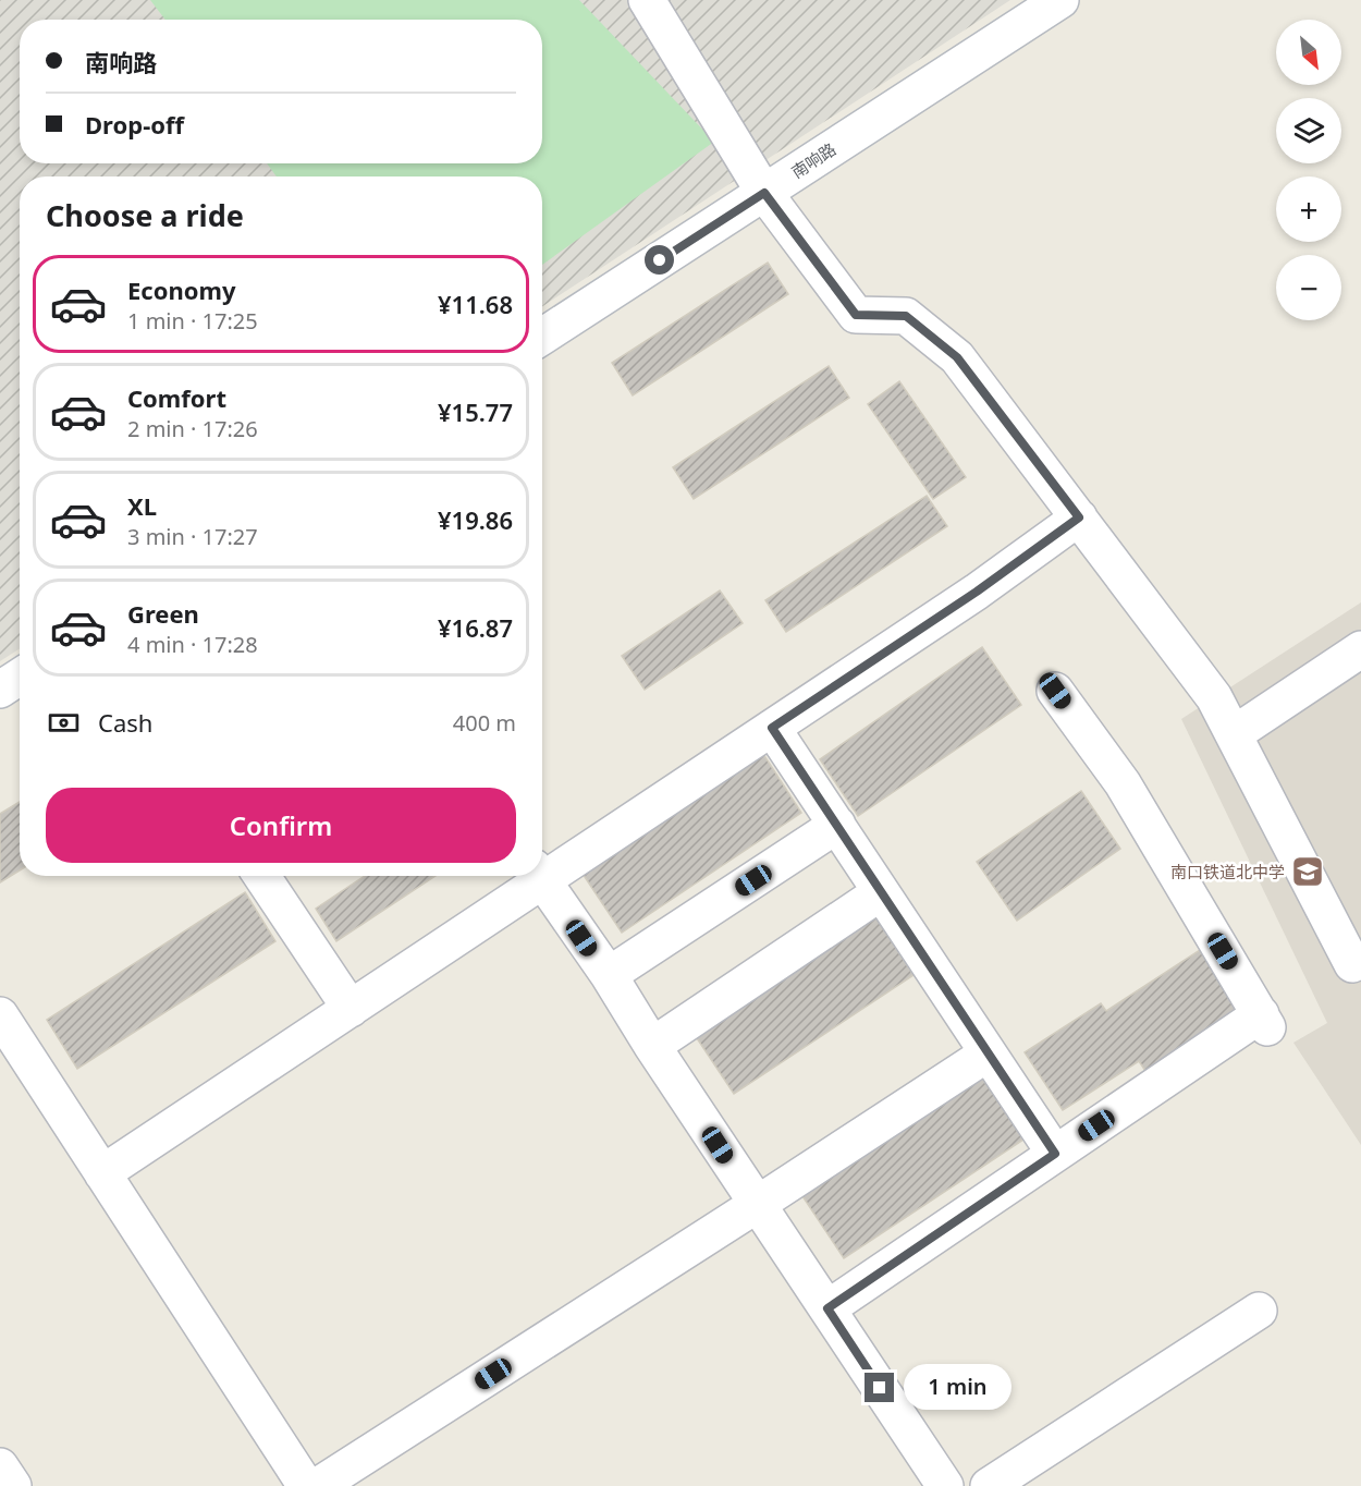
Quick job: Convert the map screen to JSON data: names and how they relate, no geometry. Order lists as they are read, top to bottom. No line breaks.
{"streets":{"street":["南响路"]},"places":{"school or university":["南口铁道北中学"]},"north":"bottom right","page":{"map_buttons":["+","−"],"banner":["南响路","Drop-off"],"heading":"Choose a ride","list":[{"name":"Economy","note":"1 min · 17:25","value":"¥11.68"},{"name":"Comfort","note":"2 min · 17:26","value":"¥15.77"},{"name":"XL","note":"3 min · 17:27","value":"¥19.86"},{"name":"Green","note":"4 min · 17:28","value":"¥16.87"}],"pay":["Cash","400 m"],"buttons":"Confirm","bubble":"1 min"}}
